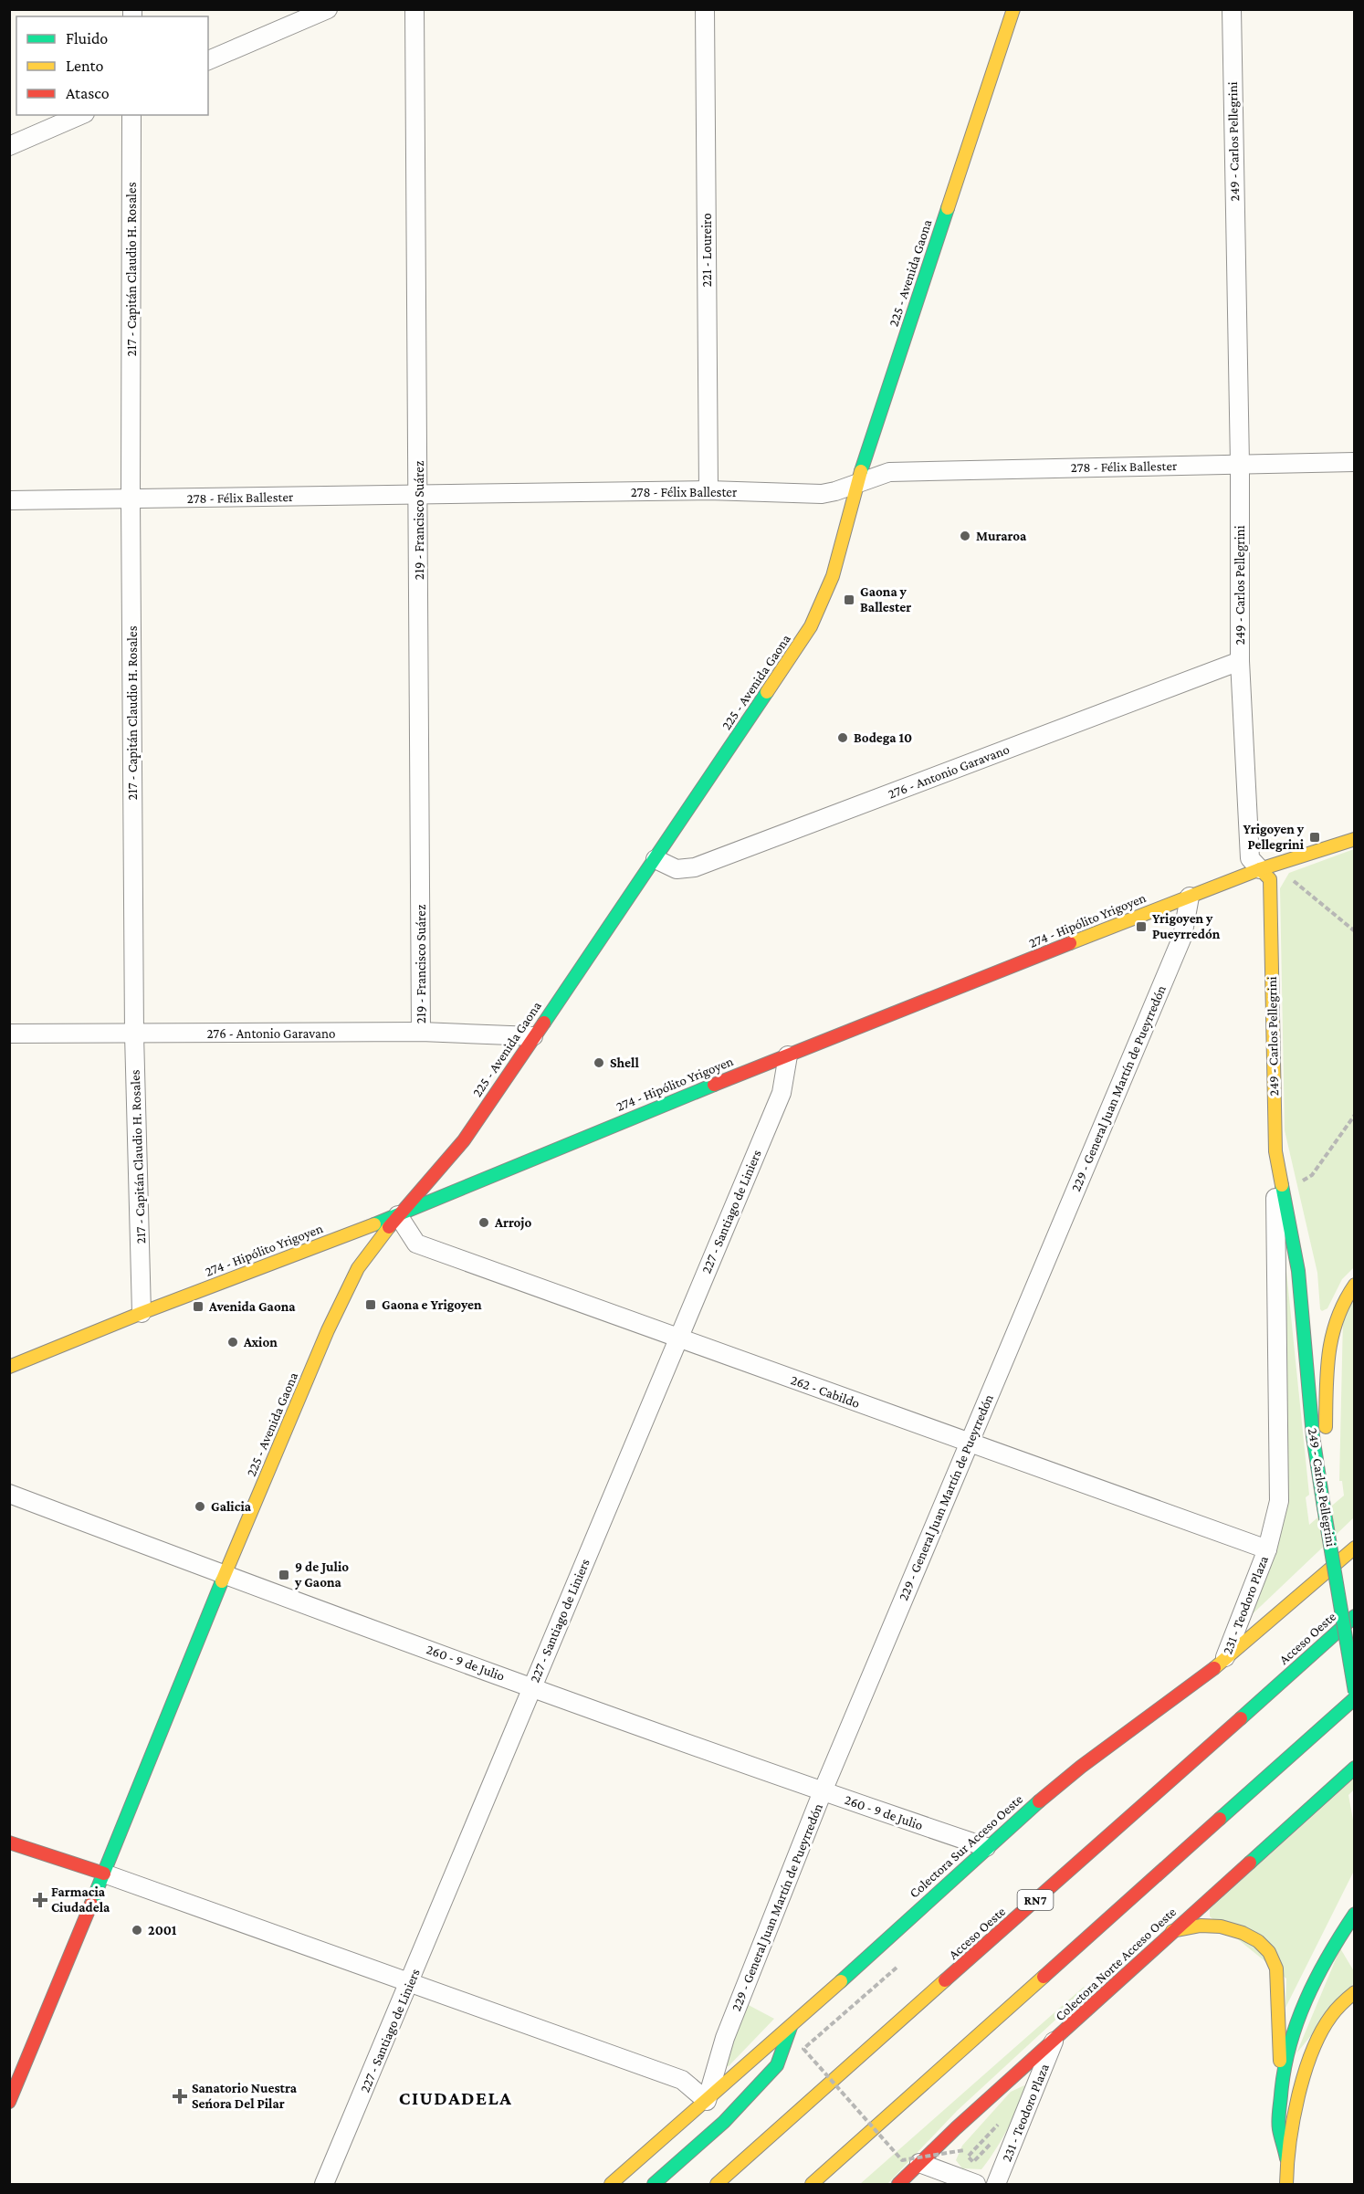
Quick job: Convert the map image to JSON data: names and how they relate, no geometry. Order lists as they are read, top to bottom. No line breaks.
{"streets":{"main road":["249 - Carlos Pellegrini","225 - Avenida Gaona","274 - Hipólito Yrigoyen","Acceso Oeste","Colectora Sur Acceso Oeste","RN7","Colectora Norte Acceso Oeste"],"street":["221 - Loureiro","217 - Capitán Claudio H. Rosales","278 - Félix Ballester","219 - Francisco Suárez","276 - Antonio Garavano","229 - General Juan Martín de Pueyrredón","227 - Santiago de Liniers","262 - Cabildo","231 - Teodoro Plaza","260 - 9 de Julio"]},"crossings":[["249 - Carlos Pellegrini","278 - Félix Ballester"],["249 - Carlos Pellegrini","276 - Antonio Garavano"],["249 - Carlos Pellegrini","274 - Hipólito Yrigoyen"],["249 - Carlos Pellegrini","262 - Cabildo"],["249 - Carlos Pellegrini","231 - Teodoro Plaza"],["221 - Loureiro","278 - Félix Ballester"],["217 - Capitán Claudio H. Rosales","278 - Félix Ballester"],["217 - Capitán Claudio H. Rosales","276 - Antonio Garavano"],["217 - Capitán Claudio H. Rosales","274 - Hipólito Yrigoyen"],["225 - Avenida Gaona","278 - Félix Ballester"],["225 - Avenida Gaona","276 - Antonio Garavano"],["225 - Avenida Gaona","274 - Hipólito Yrigoyen"],["225 - Avenida Gaona","262 - Cabildo"],["225 - Avenida Gaona","260 - 9 de Julio"],["278 - Félix Ballester","219 - Francisco Suárez"],["219 - Francisco Suárez","276 - Antonio Garavano"],["274 - Hipólito Yrigoyen","229 - General Juan Martín de Pueyrredón"],["274 - Hipólito Yrigoyen","227 - Santiago de Liniers"],["274 - Hipólito Yrigoyen","262 - Cabildo"],["229 - General Juan Martín de Pueyrredón","262 - Cabildo"],["229 - General Juan Martín de Pueyrredón","260 - 9 de Julio"],["229 - General Juan Martín de Pueyrredón","Colectora Sur Acceso Oeste"],["227 - Santiago de Liniers","262 - Cabildo"],["227 - Santiago de Liniers","260 - 9 de Julio"],["262 - Cabildo","231 - Teodoro Plaza"],["231 - Teodoro Plaza","Colectora Sur Acceso Oeste"],["231 - Teodoro Plaza","Colectora Norte Acceso Oeste"],["260 - 9 de Julio","Colectora Sur Acceso Oeste"]],"districts":["CIUDADELA"],"places":{"other":["Muraroa","Bodega 10","Shell","Arrojo","Axion","Galicia","2001"],"transit":["Gaona y Ballester","Yrigoyen y Pellegrini","Yrigoyen y Pueyrredón","Gaona e Yrigoyen","Avenida Gaona","9 de Julio y Gaona"],"health":["Farmacia Ciudadela","Sanatorio Nuestra Seńora Del Pilar"]},"legend":["Fluido","Lento","Atasco"]}
